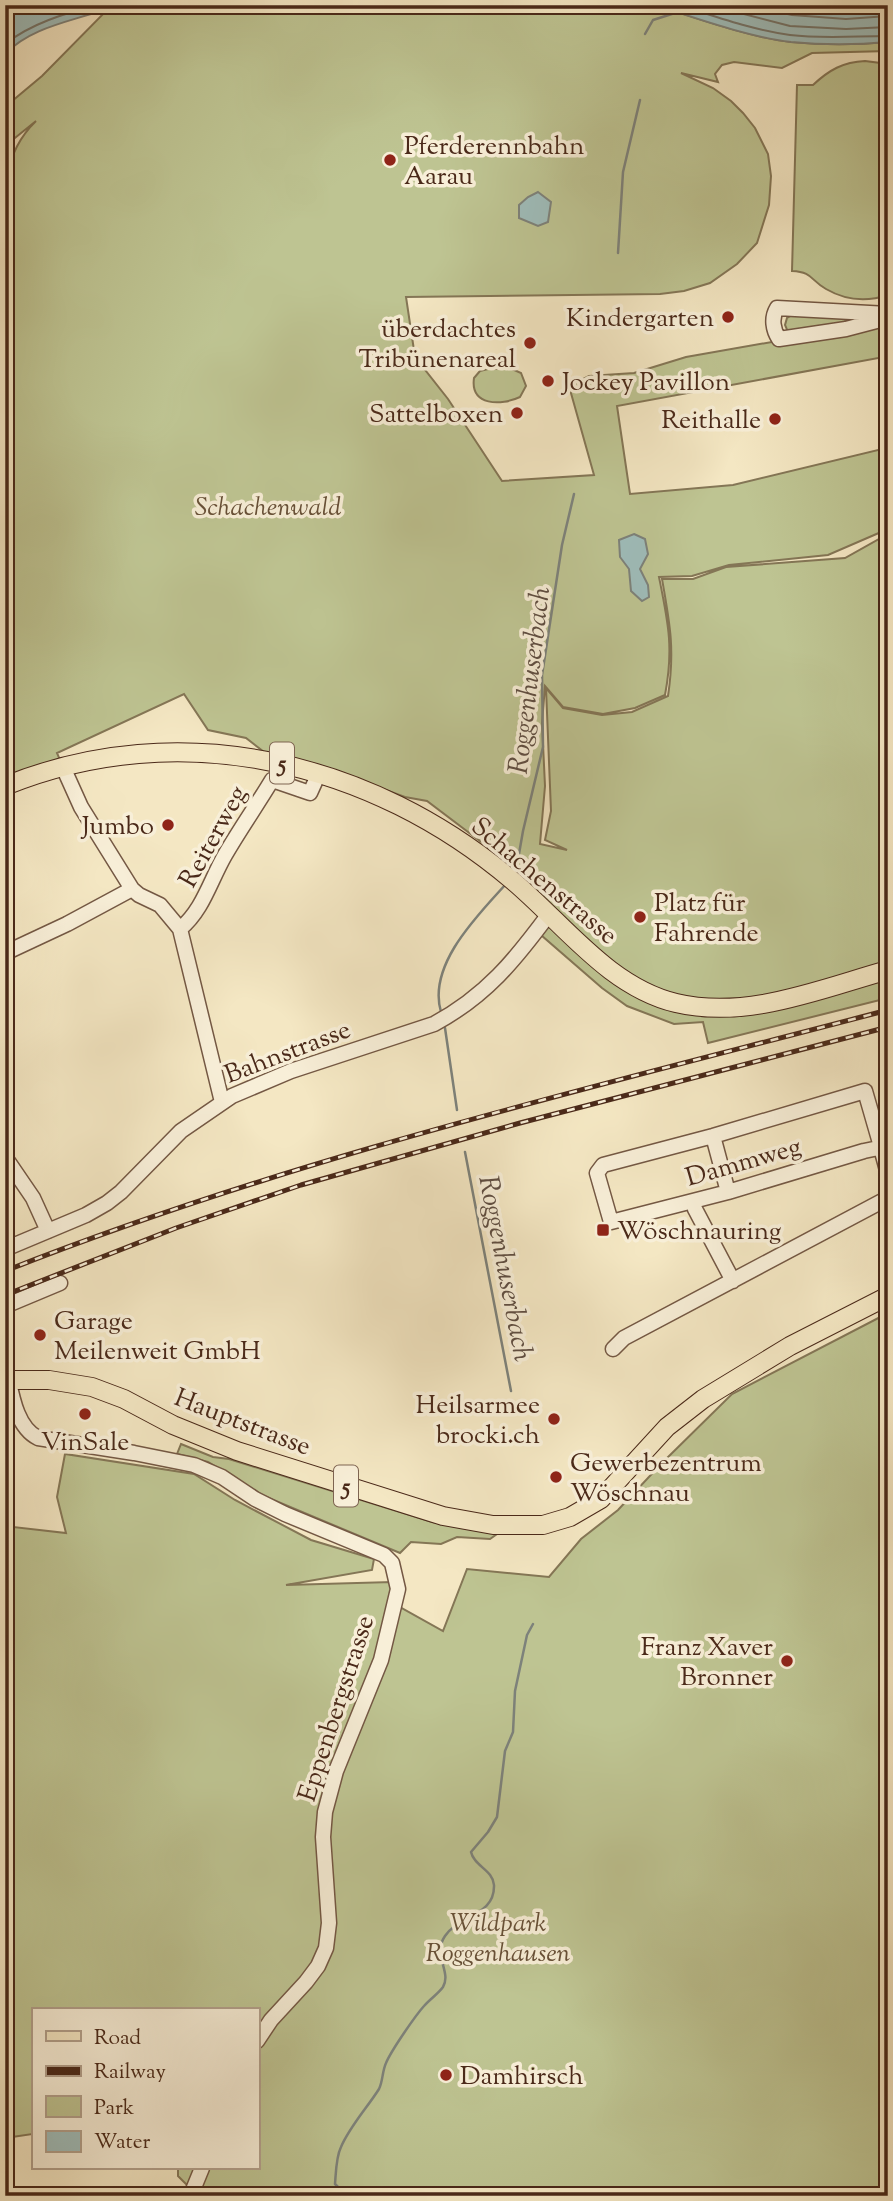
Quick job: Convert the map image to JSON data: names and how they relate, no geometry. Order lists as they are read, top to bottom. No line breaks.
{"streets":{"main road":["5","Schachenstrasse","Hauptstrasse"],"street":["Reiterweg","Bahnstrasse","Dammweg","Eppenbergstrasse"]},"crossings":[["Reiterweg","Schachenstrasse"],["Schachenstrasse","Bahnstrasse"],["Hauptstrasse","Eppenbergstrasse"]],"water":["Roggenhuserbach"],"parks":["Schachenwald","Wildpark Roggenhausen"],"places":{"other":["Pferderennbahn Aarau","Kindergarten","überdachtes Tribünenareal","Jockey Pavillon","Sattelboxen","Reithalle","Jumbo","Platz für Fahrende","Garage Meilenweit GmbH","VinSale","Heilsarmee brocki.ch","Gewerbezentrum Wöschnau","Franz Xaver Bronner","Damhirsch"],"transit":["Wöschnauring"]},"legend":["Road","Railway","Park","Water"]}
